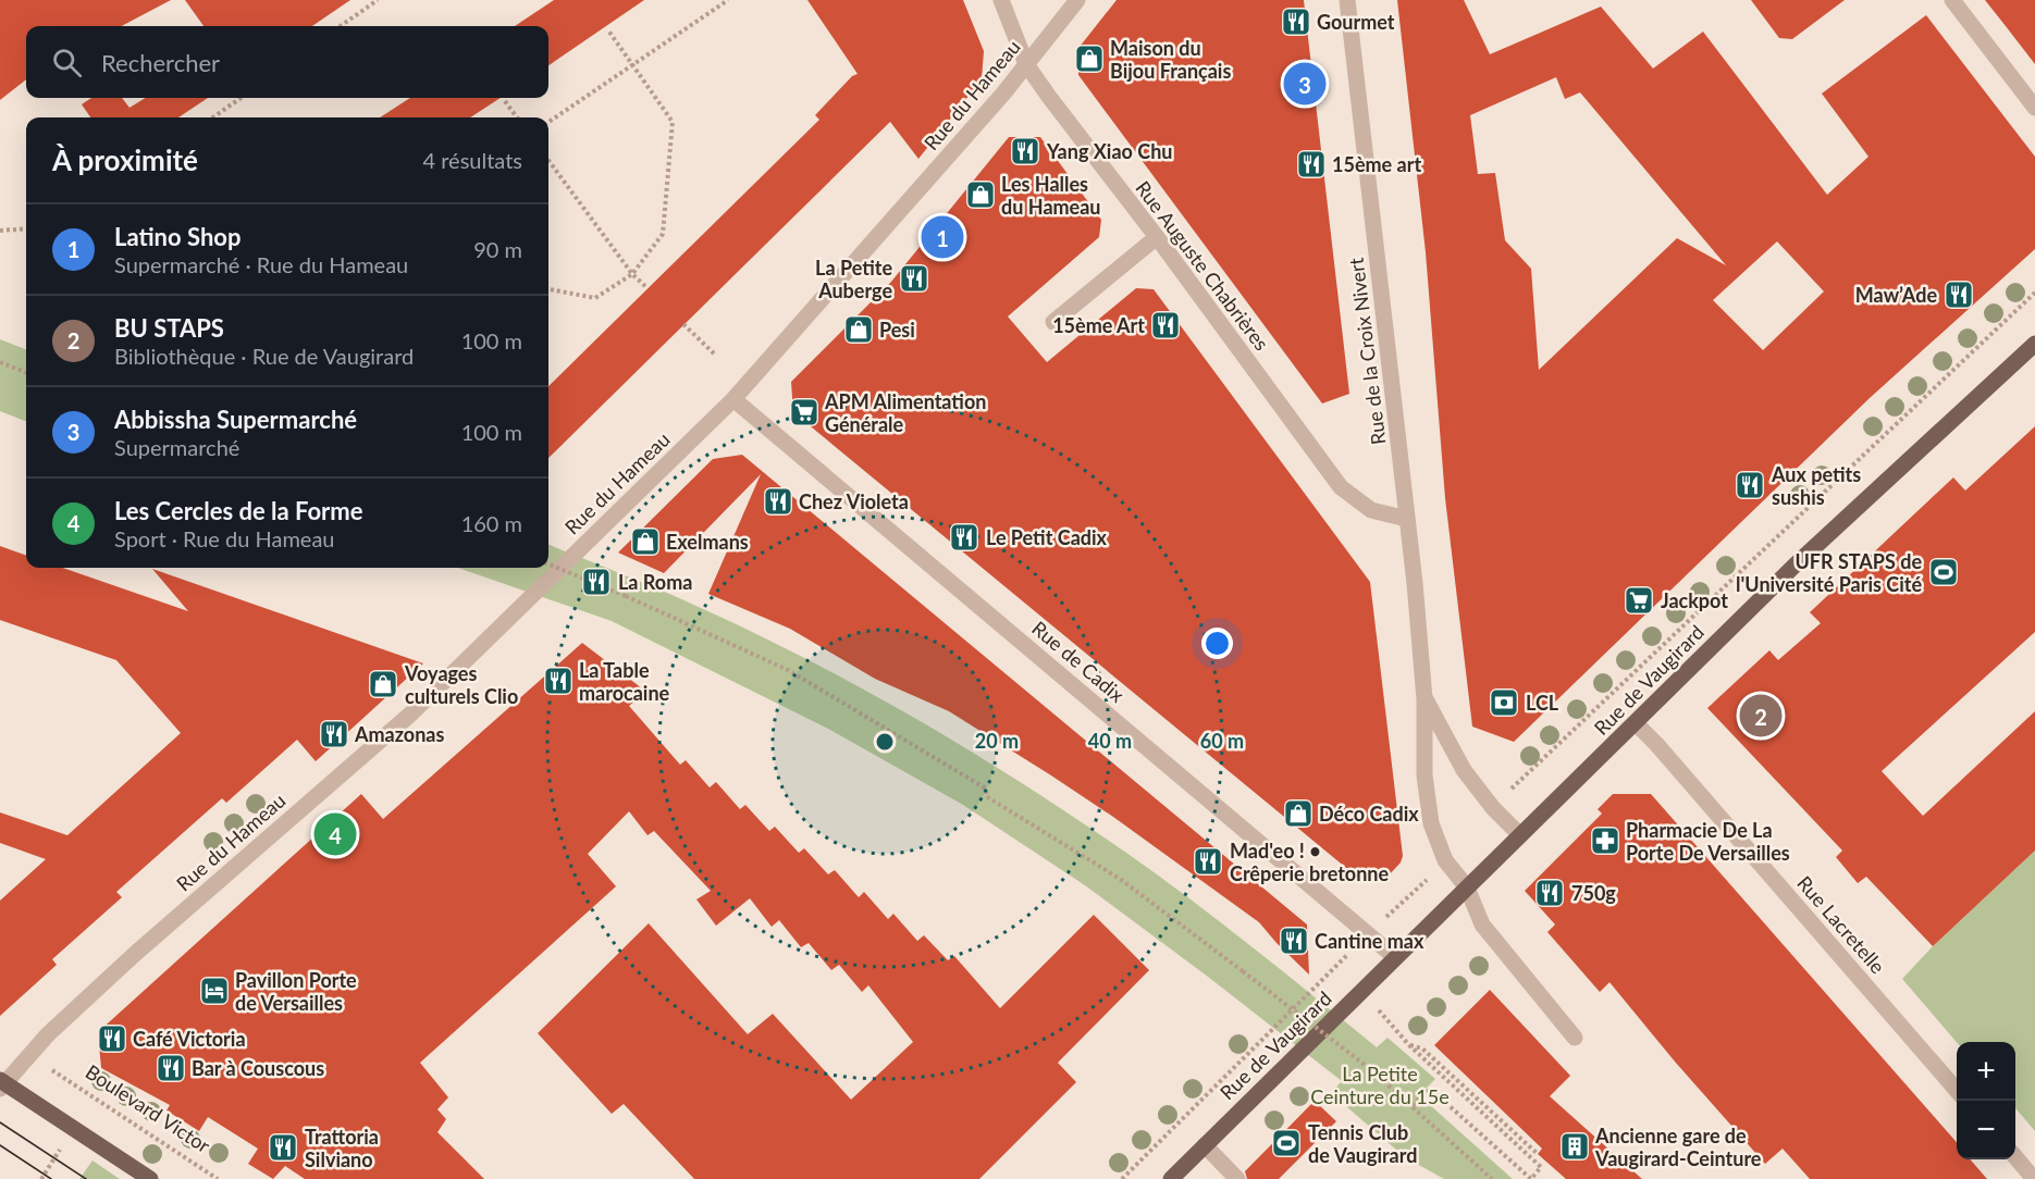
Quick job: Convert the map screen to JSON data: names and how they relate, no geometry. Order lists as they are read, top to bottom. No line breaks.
{"streets":{"main road":["Rue de Vaugirard"],"street":["Rue du Hameau","Rue Auguste Chabrières","Rue de la Croix Nivert","Rue de Cadix","Rue Lacretelle"],"path":["Boulevard Victor"]},"crossings":[["Rue du Hameau","Rue Auguste Chabrières"],["Rue du Hameau","Rue de Cadix"],["Rue Auguste Chabrières","Rue de la Croix Nivert"],["Rue de la Croix Nivert","Rue de Vaugirard"],["Rue de Cadix","Rue de Vaugirard"],["Rue de Vaugirard","Rue Lacretelle"]],"parks":["La Petite Ceinture du 15e"],"places":{"restaurant":["Gourmet","Yang Xiao Chu","15ème art","La Petite Auberge","Maw’Ade","15ème Art","Aux petits sushis","Chez Violeta","Le Petit Cadix","La Roma","La Table marocaine","Amazonas","Mad'eo ! • Crêperie bretonne","750g","Cantine max","Café Victoria","Bar à Couscous","Trattoria Silviano"],"shop":["Maison du Bijou Français","Les Halles du Hameau","Pesi","Exelmans","Voyages culturels Clio","Déco Cadix"],"supermarket":["APM Alimentation Générale","Jackpot"],"sports":["UFR STAPS de l'Université Paris Cité","Tennis Club de Vaugirard"],"bank":["LCL"],"pharmacy":["Pharmacie De La Porte De Versailles"],"hotel":["Pavillon Porte de Versailles"],"building":["Ancienne gare de Vaugirard-Ceinture"]},"page":{"search":"Rechercher","pins":["3","1","2","4"],"heading":["À proximité","4 résultats"],"list":[{"mark":"1","name":"Latino Shop","note":"Supermarché · Rue du Hameau","value":"90 m"},{"mark":"2","name":"BU STAPS","note":"Bibliothèque · Rue de Vaugirard","value":"100 m"},{"mark":"3","name":"Abbissha Supermarché","note":"Supermarché","value":"100 m"},{"mark":"4","name":"Les Cercles de la Forme","note":"Sport · Rue du Hameau","value":"160 m"}],"map_buttons":["+","−"]},"rings":["20 m","40 m","60 m"]}
